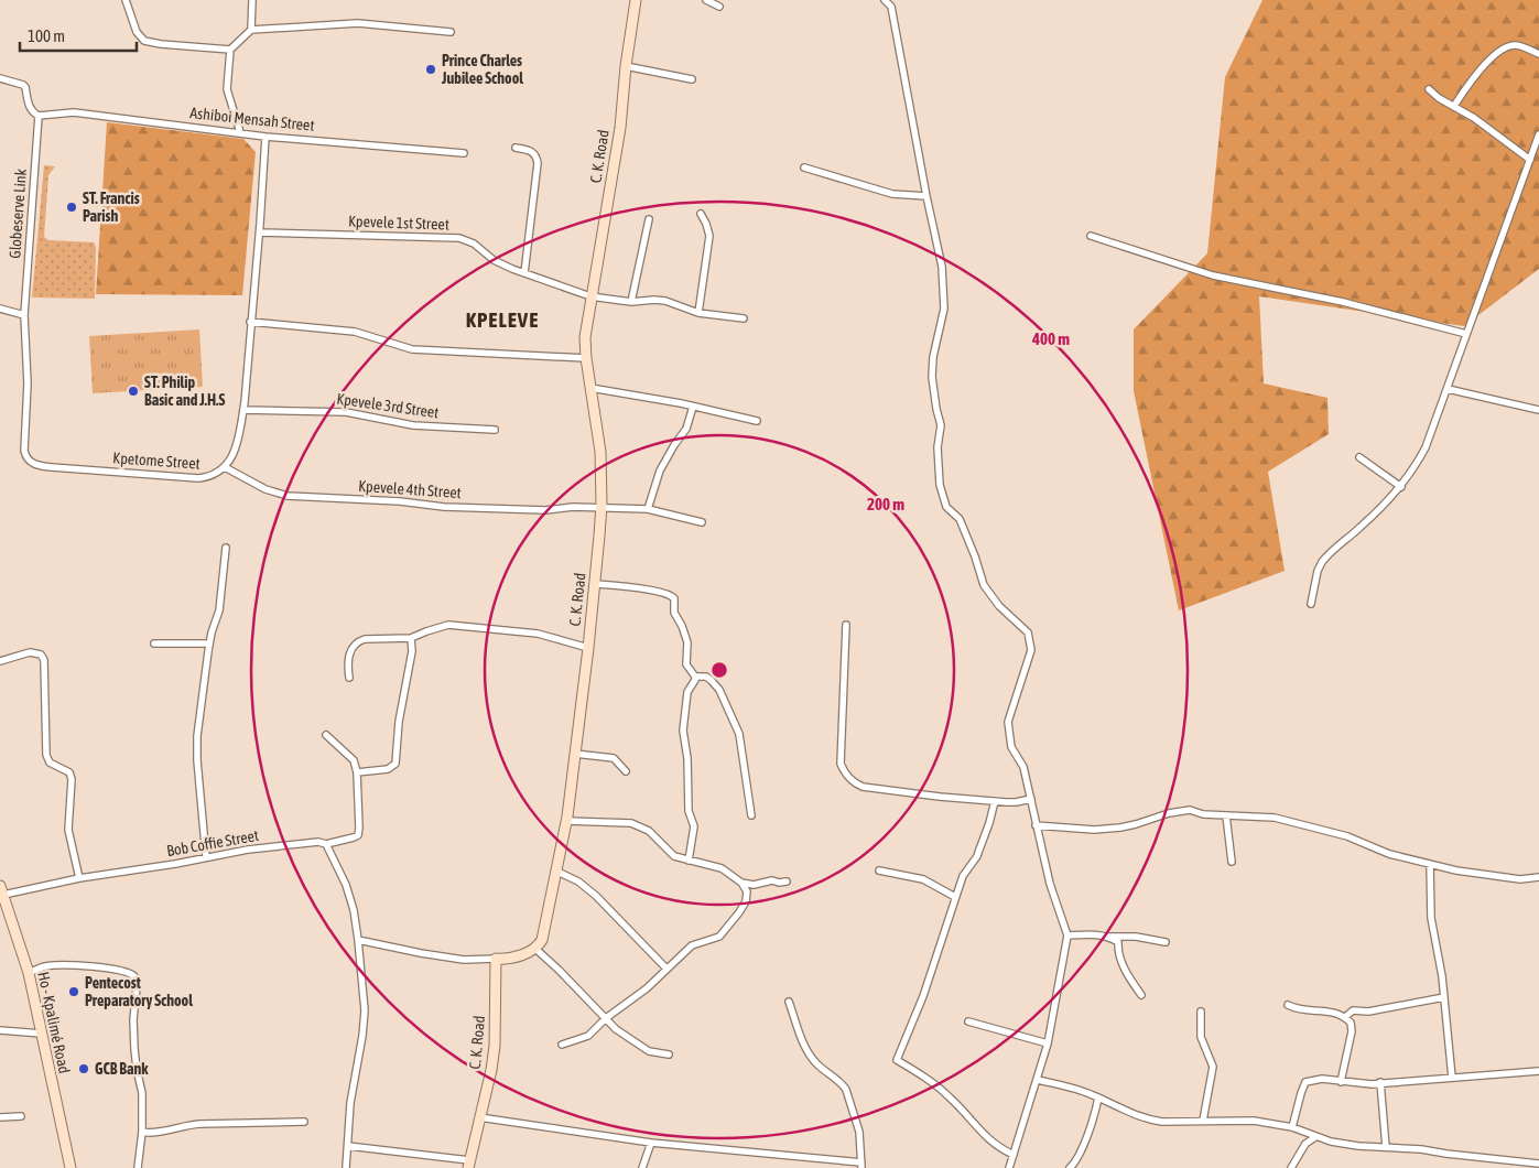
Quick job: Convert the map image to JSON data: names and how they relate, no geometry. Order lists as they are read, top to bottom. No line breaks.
{"streets":{"street":["Ashiboi Mensah Street","C. K. Road","Globeserve Link","Kpevele 1st Street","Kpevele 3rd Street","Kpetome Street","Kpevele 4th Street","Bob Coffie Street","Ho - Kpalimé Road"]},"crossings":[["Ashiboi Mensah Street","Globeserve Link"],["C. K. Road","Kpevele 1st Street"],["C. K. Road","Kpevele 4th Street"],["Globeserve Link","Kpetome Street"],["Kpetome Street","Kpevele 4th Street"],["Bob Coffie Street","Ho - Kpalimé Road"]],"districts":["KPELEVE"],"places":["Prince Charles Jubilee School","ST. Francis Parish","ST. Philip Basic and J.H.S","Pentecost Preparatory School","GCB Bank"],"scale_bar":"100 m","rings":["400 m","200 m"]}
